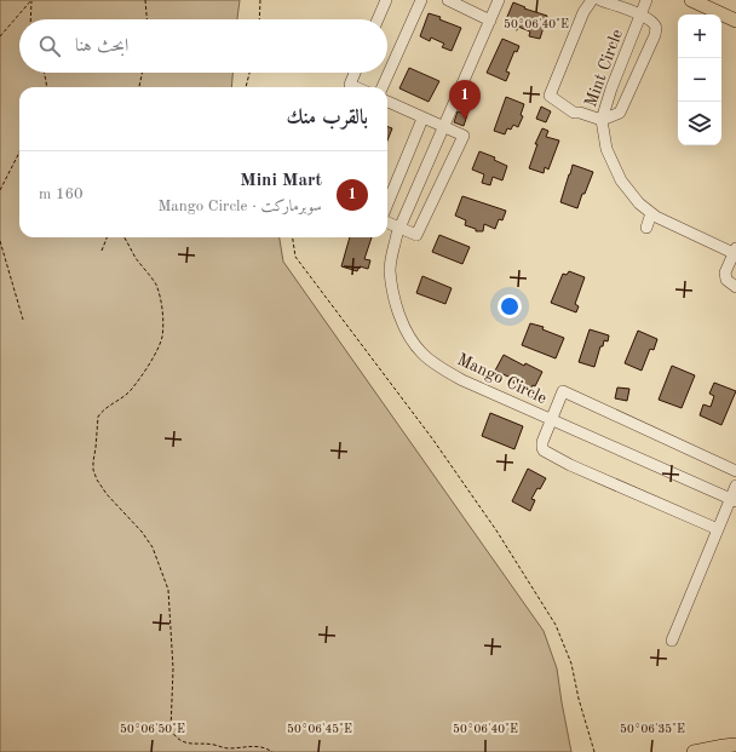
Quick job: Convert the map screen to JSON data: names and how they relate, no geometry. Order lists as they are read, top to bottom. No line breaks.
{"streets":{"street":["Mint Circle","Mango Circle"]},"page":{"map_buttons":["+","−"],"search":"ابحث هنا","pins":"1","heading":"بالقرب منك","list":[{"mark":"1","name":"Mini Mart","note":"سوبرماركت · Mango Circle","value":"160 m"}]},"coordinates":["50°06'40\"E","50°06'50\"E","50°06'45\"E","50°06'35\"E"]}
